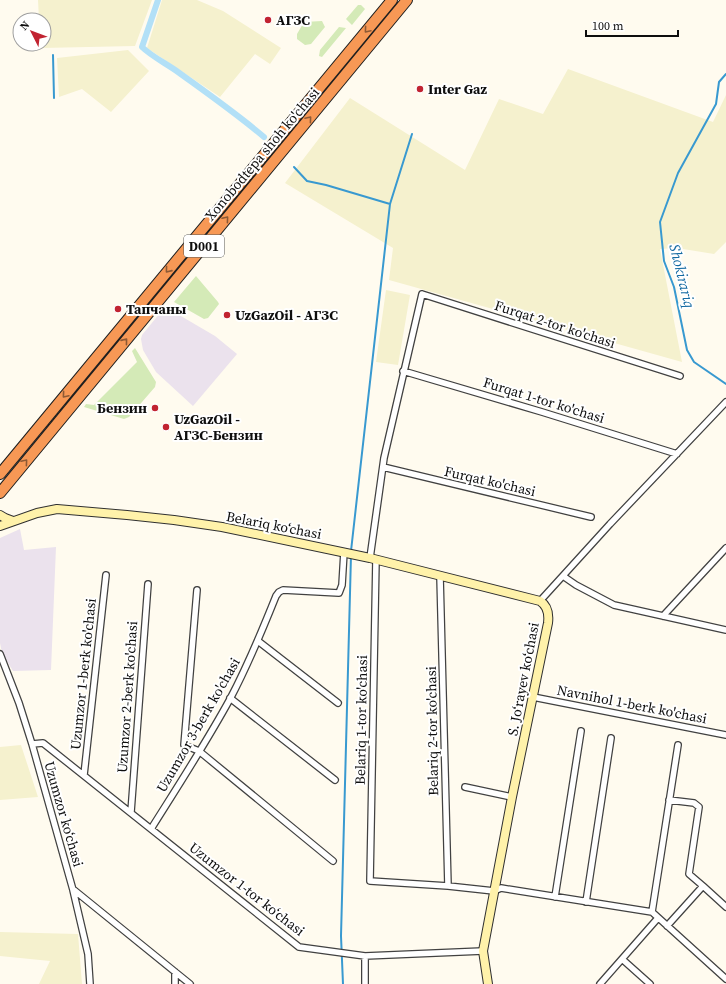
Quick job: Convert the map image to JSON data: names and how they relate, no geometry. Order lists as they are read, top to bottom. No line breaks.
{"streets":{"highway":["Xonobodtepa shoh ko'chasi","D001"],"street":["Furqat 2-tor ko'chasi","Furqat 1-tor ko'chasi","Furqat ko'chasi","Belariq koʻchasi","Uzumzor 1-berk ko'chasi","S. Joʻrayev koʻchasi","Uzumzor 2-berk ko'chasi","Navnihol 1-berk ko'chasi","Belariq 1-tor ko'chasi","Uzumzor 3-berk ko'chasi","Belariq 2-tor ko'chasi","Uzumzor koʻchasi","Uzumzor 1-tor ko‘chasi"]},"crossings":[["Furqat 2-tor ko'chasi","Belariq 1-tor ko'chasi"],["Furqat 1-tor ko'chasi","Belariq 1-tor ko'chasi"],["Furqat ko'chasi","Belariq 1-tor ko'chasi"],["Belariq koʻchasi","S. Joʻrayev koʻchasi"],["Belariq koʻchasi","Belariq 1-tor ko'chasi"],["Belariq koʻchasi","Uzumzor 3-berk ko'chasi"],["Belariq koʻchasi","Belariq 2-tor ko'chasi"],["Uzumzor 1-berk ko'chasi","Uzumzor 1-tor ko‘chasi"],["S. Joʻrayev koʻchasi","Navnihol 1-berk ko'chasi"],["S. Joʻrayev koʻchasi","Uzumzor 1-tor ko‘chasi"],["Uzumzor 2-berk ko'chasi","Uzumzor 1-tor ko‘chasi"],["Belariq 1-tor ko'chasi","Belariq 2-tor ko'chasi"],["Uzumzor 3-berk ko'chasi","Uzumzor 1-tor ko‘chasi"],["Uzumzor koʻchasi","Uzumzor 1-tor ko‘chasi"]],"water":["Shokirariq"],"places":["АГЗС","Inter Gaz","Тапчаны","UzGazOil - АГЗС","Бензин","UzGazOil - АГЗС-Бензин"],"scale_bar":"100 m","north":"top left"}
